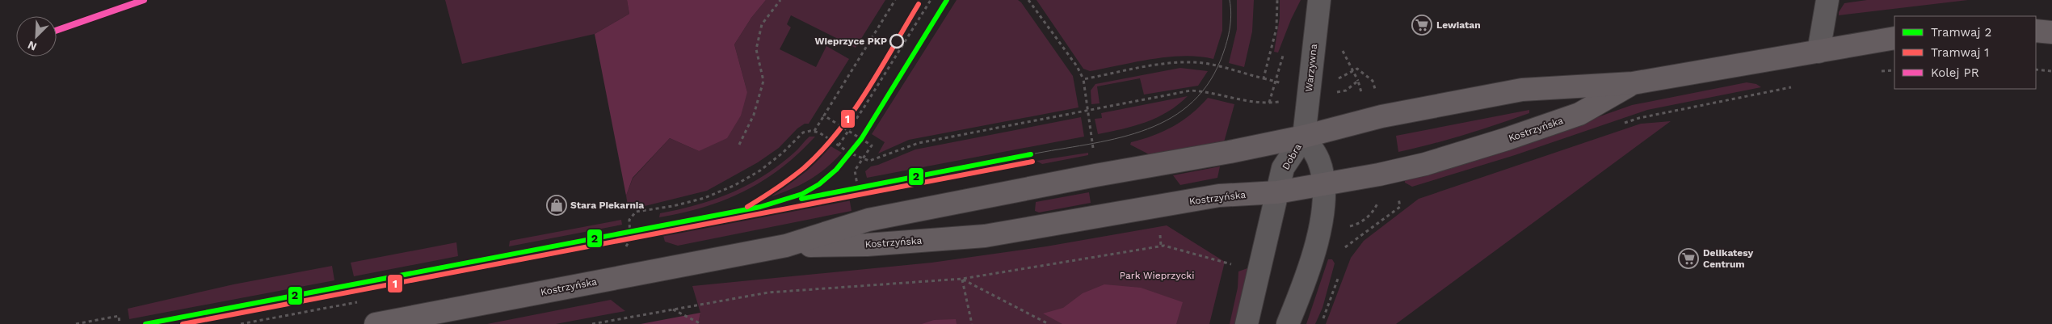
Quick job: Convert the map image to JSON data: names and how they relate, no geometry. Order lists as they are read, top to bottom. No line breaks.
{"streets":{"main road":["Kostrzyńska"],"street":["Warzywna","Dobra"]},"crossings":[["Warzywna","Kostrzyńska"],["Warzywna","Dobra"],["Kostrzyńska","Dobra"]],"parks":["Park Wieprzycki"],"places":{"supermarket":["Lewiatan","Delikatesy Centrum"],"other":["Wieprzyce PKP"],"shop":["Stara Piekarnia"]},"lines":["tram line 2","rail line PR","tram line 1"],"legend":["Tramwaj 2","Tramwaj 1","Kolej PR"],"north":"bottom left"}
